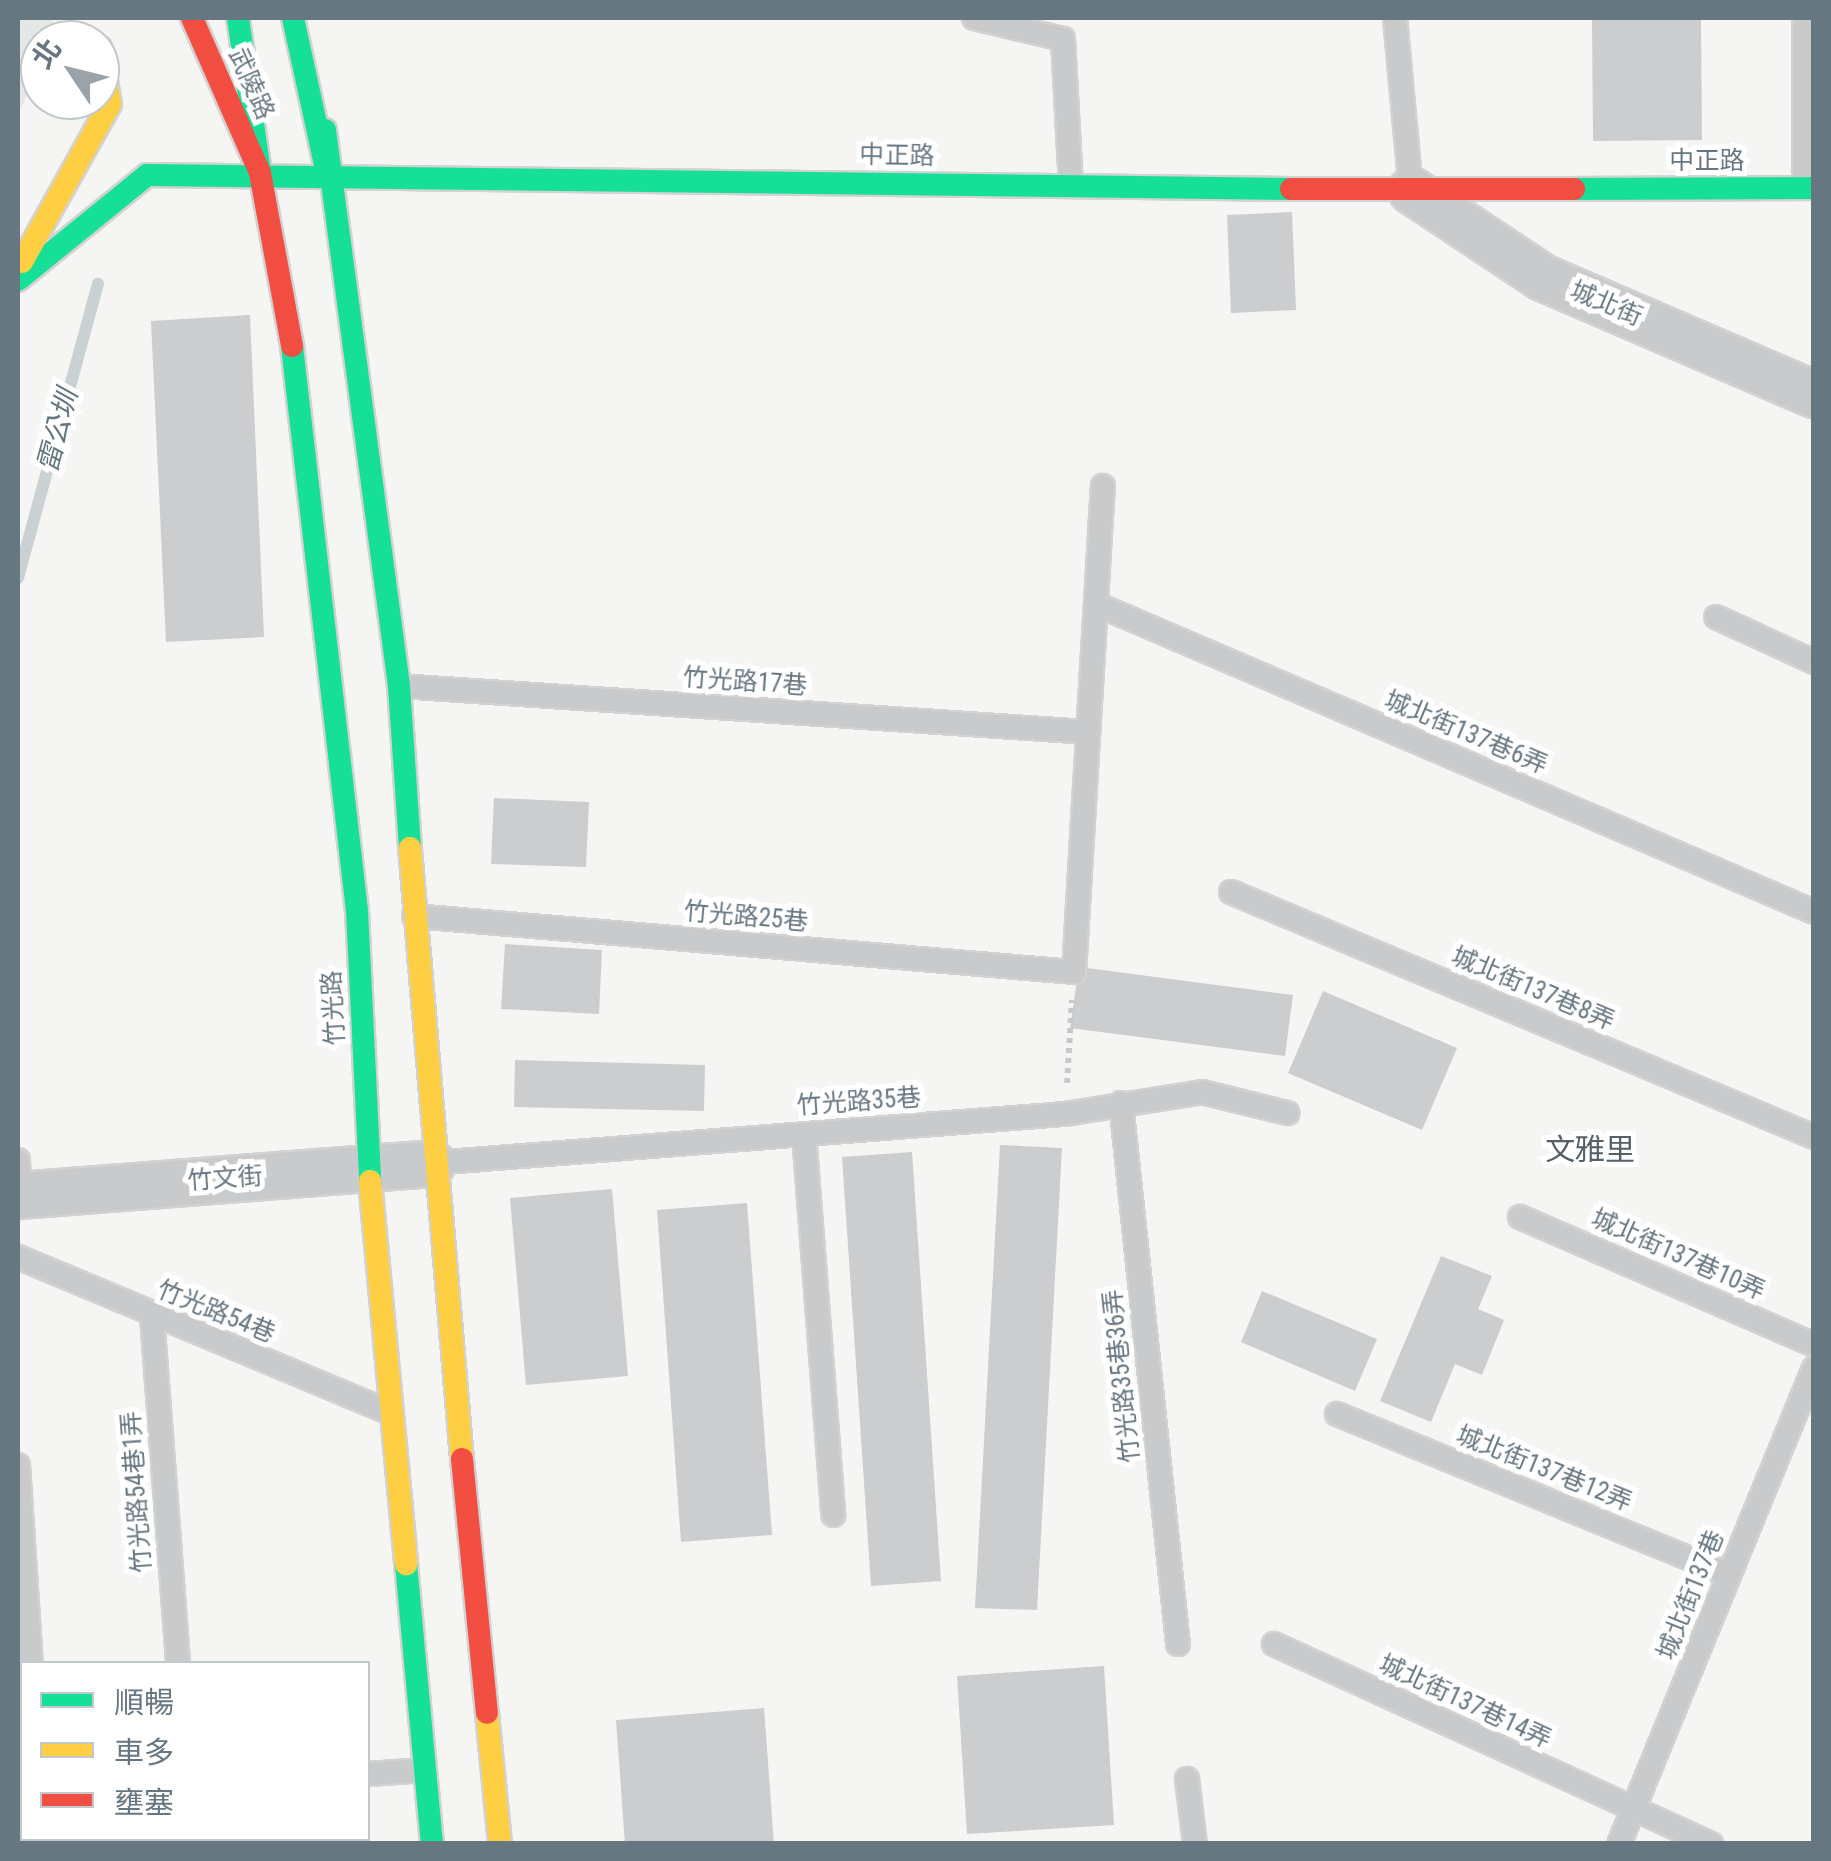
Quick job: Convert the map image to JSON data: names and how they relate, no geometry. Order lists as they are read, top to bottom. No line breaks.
{"streets":{"main road":["武陵路","中正路","竹光路"],"street":["城北街","竹文街"],"lane":["竹光路17巷","城北街137巷6弄","竹光路25巷","城北街137巷8弄","竹光路35巷","城北街137巷10弄","竹光路54巷","竹光路35巷36弄","城北街137巷12弄","竹光路54巷1弄","城北街137巷","城北街137巷14弄"]},"crossings":[["武陵路","中正路"],["武陵路","竹光路"],["中正路","城北街"],["中正路","竹光路"],["竹光路","竹文街"],["竹光路","竹光路54巷"],["竹光路35巷","竹文街"],["竹光路35巷","竹光路35巷36弄"],["竹光路54巷","竹光路54巷1弄"],["城北街137巷12弄","城北街137巷"],["城北街137巷","城北街137巷14弄"]],"districts":["文雅里"],"water":["雷公圳"],"legend":["順暢","車多","壅塞"],"north":"top left"}
